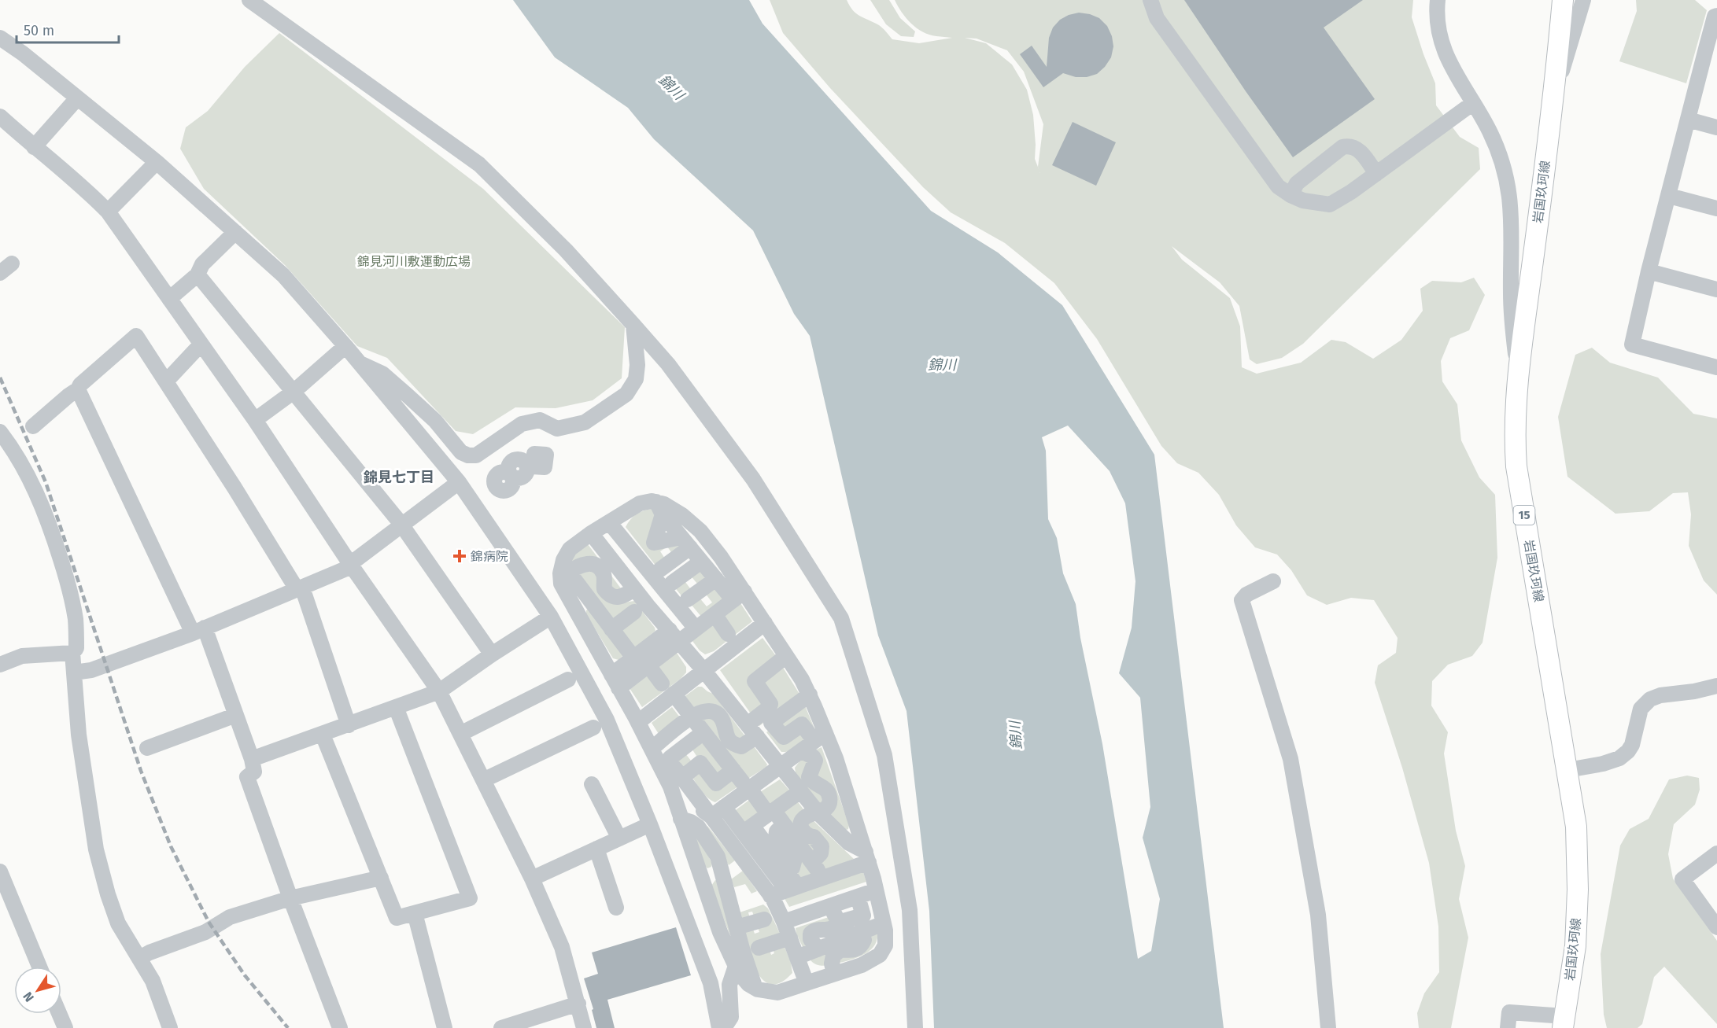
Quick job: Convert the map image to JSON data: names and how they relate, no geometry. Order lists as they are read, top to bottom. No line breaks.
{"streets":{"main road":["岩国玖珂線","15"]},"districts":["錦見七丁目"],"water":["錦川"],"parks":["錦見河川敷運動広場"],"places":{"health":["錦病院"]},"scale_bar":"50 m","north":"bottom left"}
